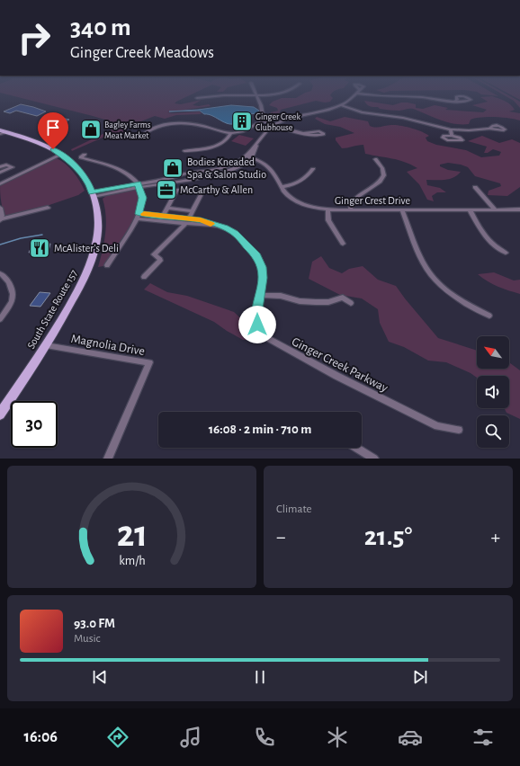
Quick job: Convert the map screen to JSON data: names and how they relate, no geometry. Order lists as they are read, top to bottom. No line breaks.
{"streets":{"main road":["South State Route 157"],"street":["Ginger Crest Drive","Magnolia Drive","Ginger Creek Parkway"]},"crossings":[["South State Route 157","Magnolia Drive"]],"places":{"building":["Ginger Creek Clubhouse"],"shop":["Bagley Farms Meat Market","Bodies Kneaded Spa & Salon Studio"],"office":["McCarthy & Allen"],"restaurant":["McAlister's Deli"]},"north":"top left","page":{"turn":["340 m","Ginger Creek Meadows"],"limit":"30","trip":"16:08 · 2 min · 710 m","tile":"Climate","heat":["−","21.5°","+"],"song":["93.0 FM","Music"],"tabs":"16:06","gauge":["21","km/h"]}}
